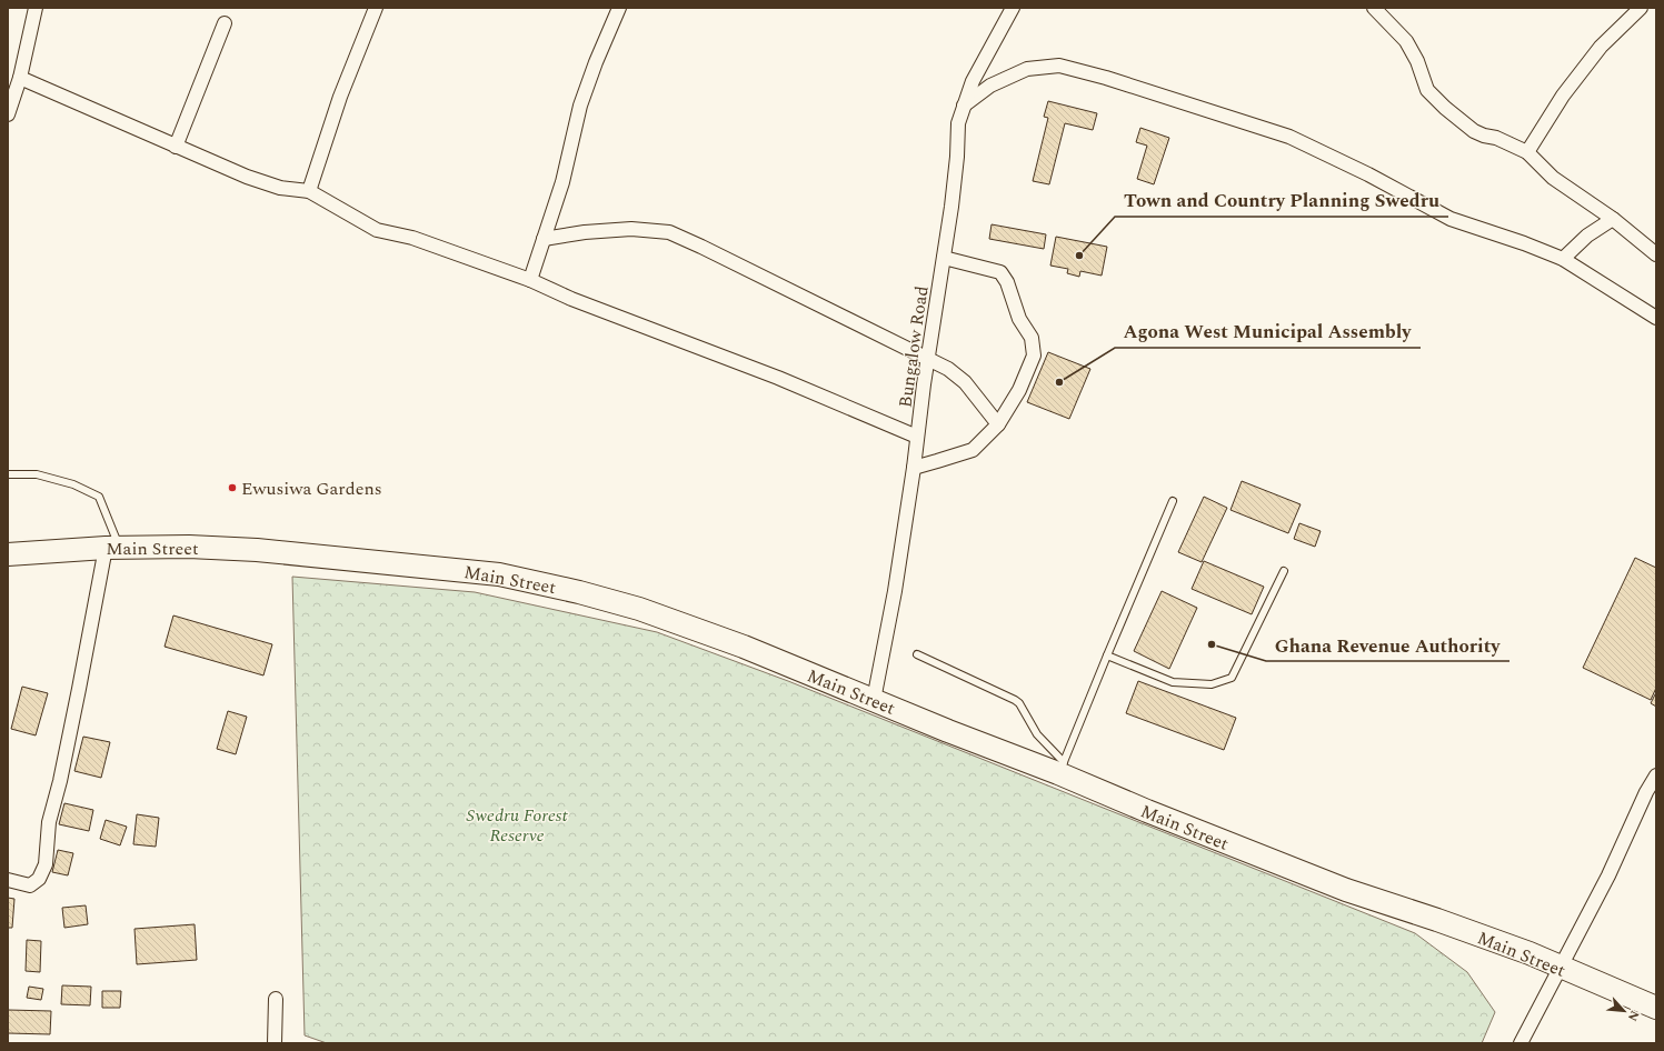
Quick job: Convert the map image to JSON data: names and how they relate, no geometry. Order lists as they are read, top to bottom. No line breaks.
{"streets":{"main road":["Main Street"],"street":["Bungalow Road"]},"crossings":[["Bungalow Road","Main Street"]],"parks":["Swedru Forest Reserve"],"places":["Town and Country Planning Swedru","Agona West Municipal Assembly","Ewusiwa Gardens","Ghana Revenue Authority"],"north":"bottom right"}
